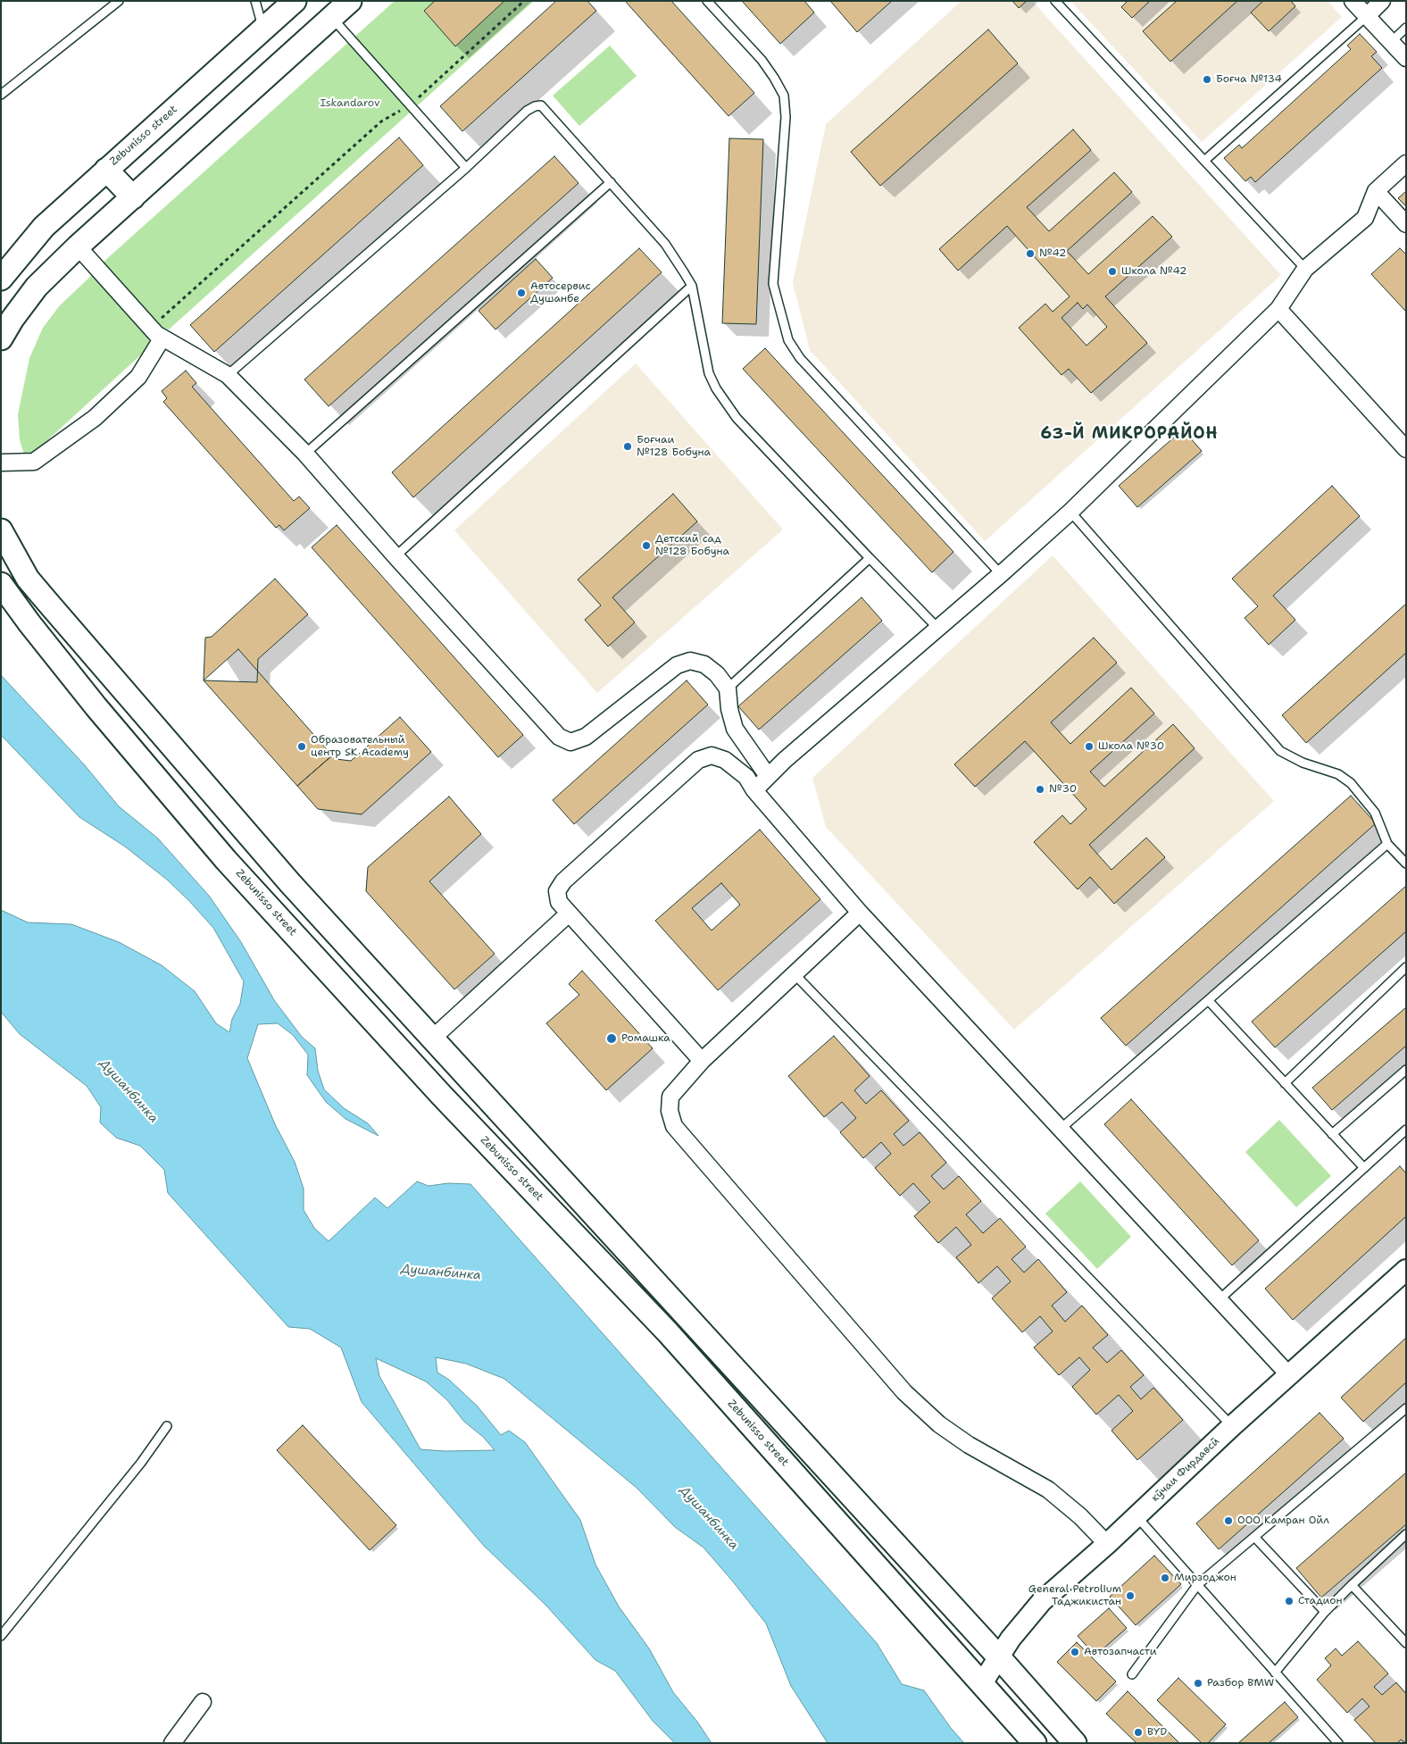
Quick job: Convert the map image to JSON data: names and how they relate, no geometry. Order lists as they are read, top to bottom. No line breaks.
{"streets":{"main road":["Zebunisso street"],"street":["кӯчаи Фирдавсӣ"]},"crossings":[["Zebunisso street","кӯчаи Фирдавсӣ"]],"districts":["63-Й МИКРОРАЙОН"],"water":["Душанбинка"],"parks":["Iskandarov"],"places":["Боғча №134","№42","Школа №42","Автосервис Душанбе","Боғчаи №128 Бобуна","Детский сад №128 Бобуна","Образовательный центр SK Academy","Школа №30","№30","Ромашка","ООО Камран Ойл","Мирзоджон","General Petrolium Таджикистан","Стадион","Автозапчасти","Разбор BMW","BYD"]}
